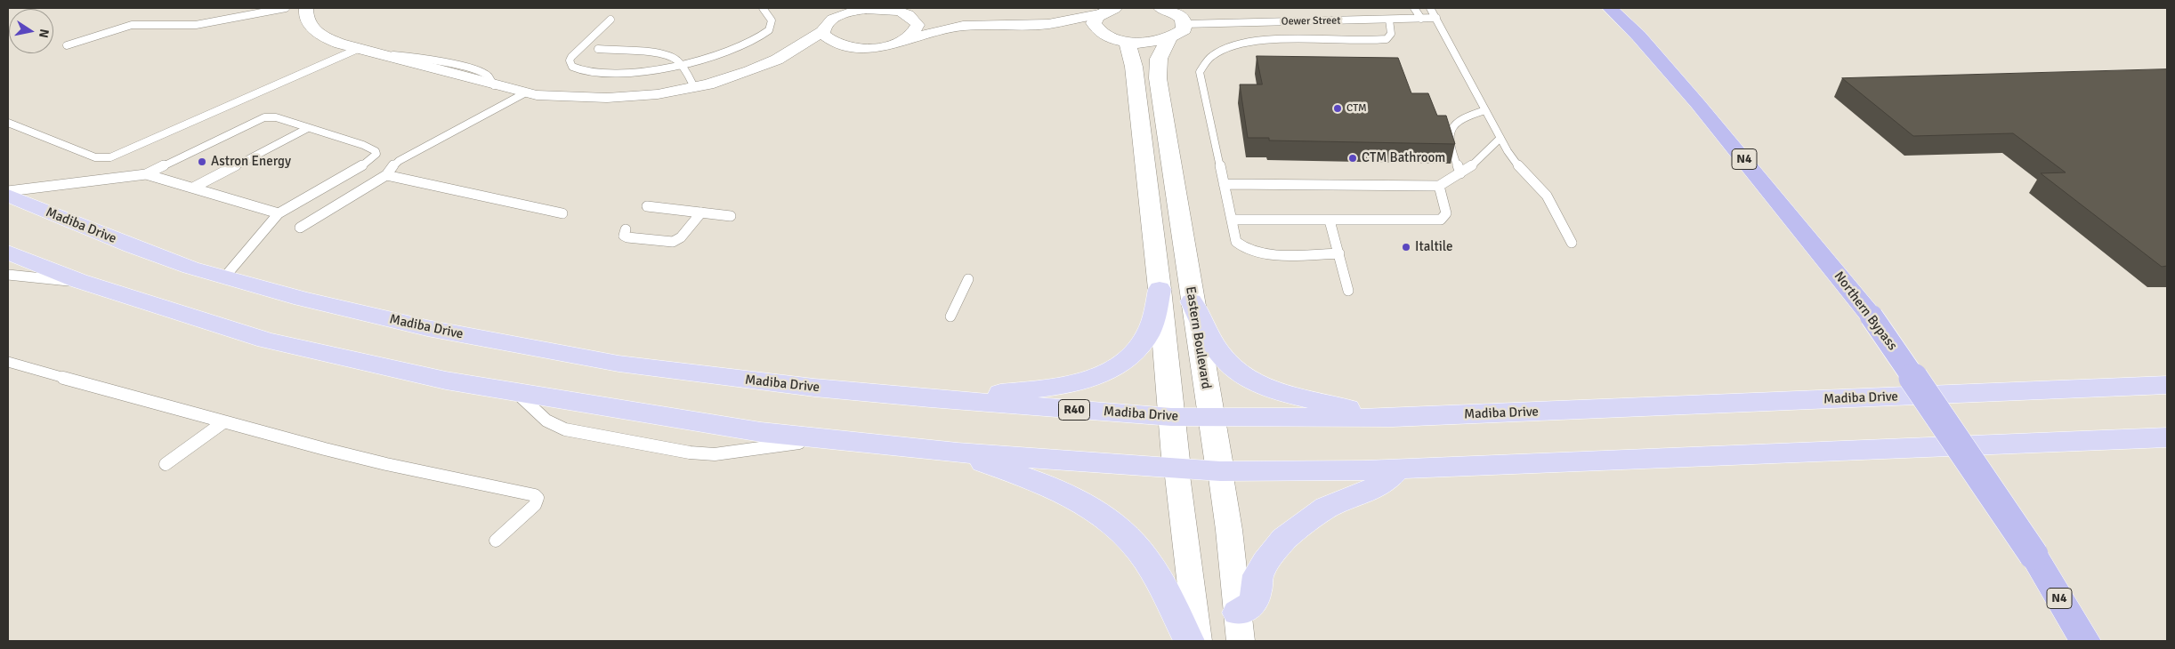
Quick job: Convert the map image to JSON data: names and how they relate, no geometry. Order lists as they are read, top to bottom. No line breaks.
{"streets":{"highway":["N4","Northern Bypass"],"main road":["Madiba Drive","R40"],"street":["Eastern Boulevard"],"lane":["Oewer Street"]},"crossings":[["Oewer Street","Eastern Boulevard"],["Madiba Drive","Eastern Boulevard"]],"places":["CTM","CTM Bathroom","Astron Energy","Italtile"],"north":"right"}
